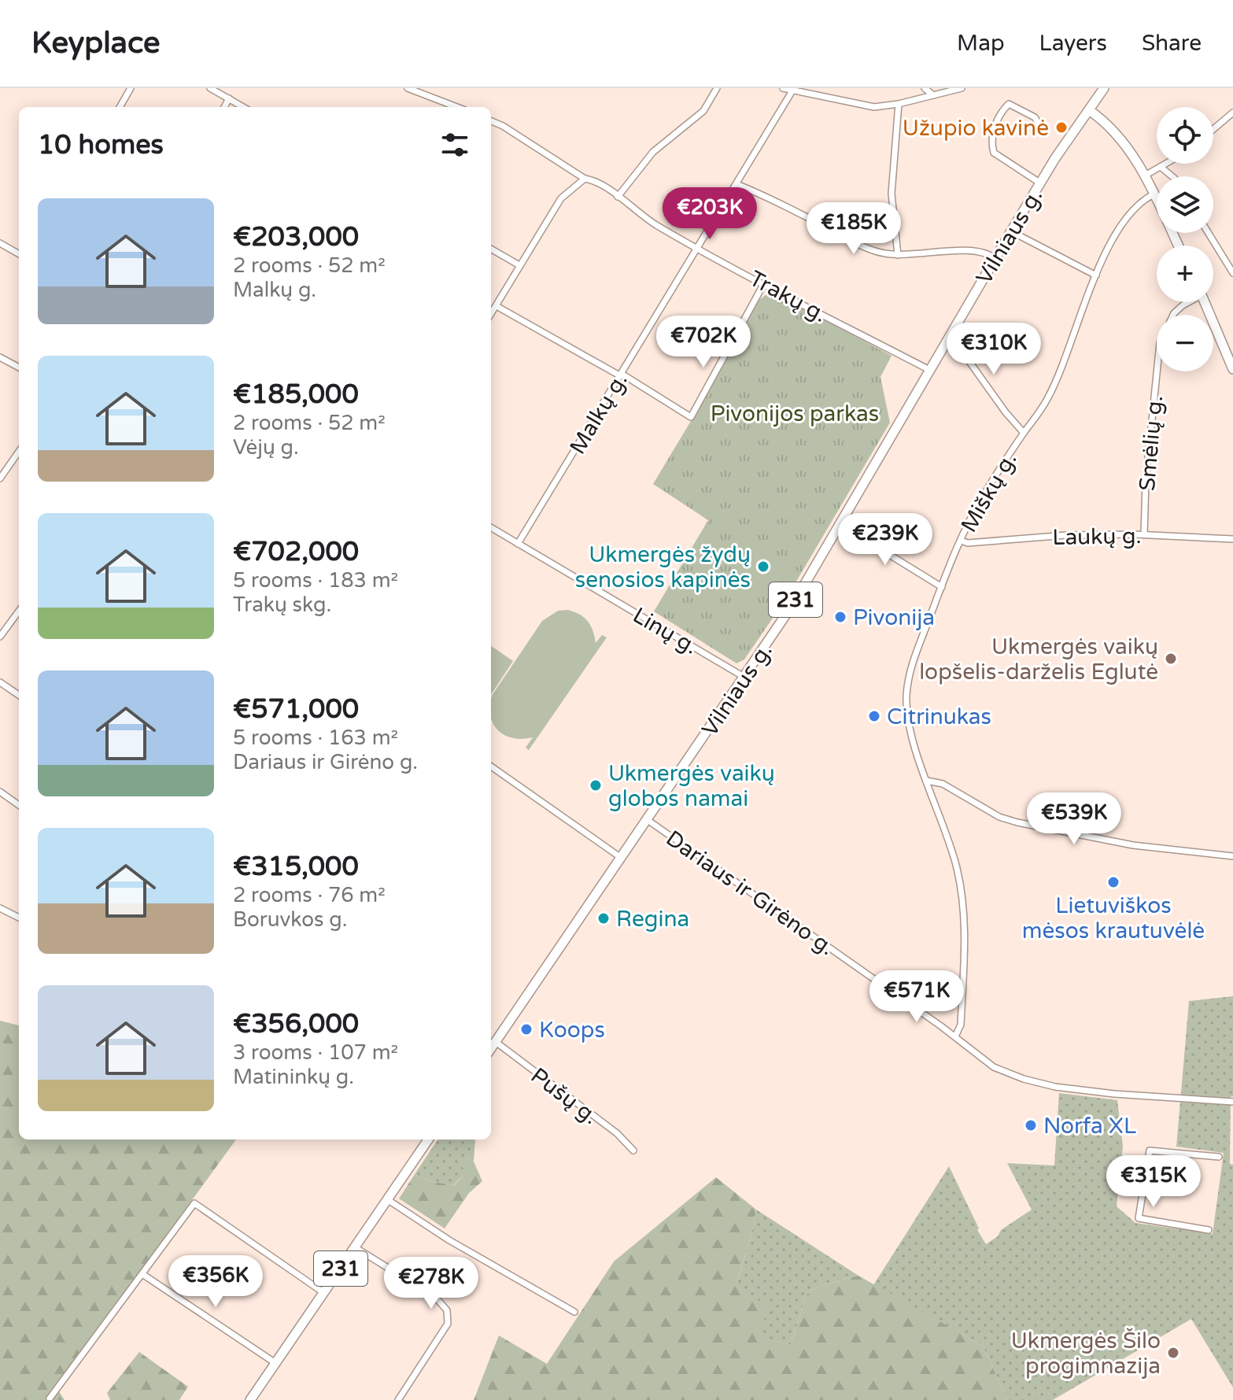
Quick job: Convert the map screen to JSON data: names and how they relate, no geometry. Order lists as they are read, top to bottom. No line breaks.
{"streets":{"main road":["Vilniaus g.","231"],"street":["Trakų g.","Malkų g.","Smėlių g.","Miškų g.","Laukų g.","Linų g.","Dariaus ir Girėno g.","Pušų g."]},"crossings":[["Vilniaus g.","Trakų g."],["Vilniaus g.","Linų g."],["Vilniaus g.","Dariaus ir Girėno g."],["Vilniaus g.","Pušų g."],["Trakų g.","Malkų g."],["Malkų g.","Linų g."],["Smėlių g.","Laukų g."],["Miškų g.","Laukų g."],["Miškų g.","Dariaus ir Girėno g."]],"parks":["Pivonijos parkas"],"places":["Užupio kavinė","Ukmergės žydų senosios kapinės","Pivonija","Ukmergės vaikų lopšelis-darželis Eglutė","Citrinukas","Ukmergės vaikų globos namai","Lietuviškos mėsos krautuvėlė","Regina","Koops","Norfa XL","Ukmergės Šilo progimnazija"],"page":{"header":"Keyplace","nav":["Map","Layers","Share"],"map_buttons":["+","−"],"heading":"10 homes","list":[{"name":"€203,000","note":"2 rooms · 52 m² · Malkų g."},{"name":"€185,000","note":"2 rooms · 52 m² · Vėjų g."},{"name":"€702,000","note":"5 rooms · 183 m² · Trakų skg."},{"name":"€571,000","note":"5 rooms · 163 m² · Dariaus ir Girėno g."},{"name":"€315,000","note":"2 rooms · 76 m² · Boruvkos g."},{"name":"€356,000","note":"3 rooms · 107 m² · Matininkų g."}],"price":["€203K","€185K","€702K","€310K","€239K","€539K","€571K","€315K","€356K","€278K"]}}
